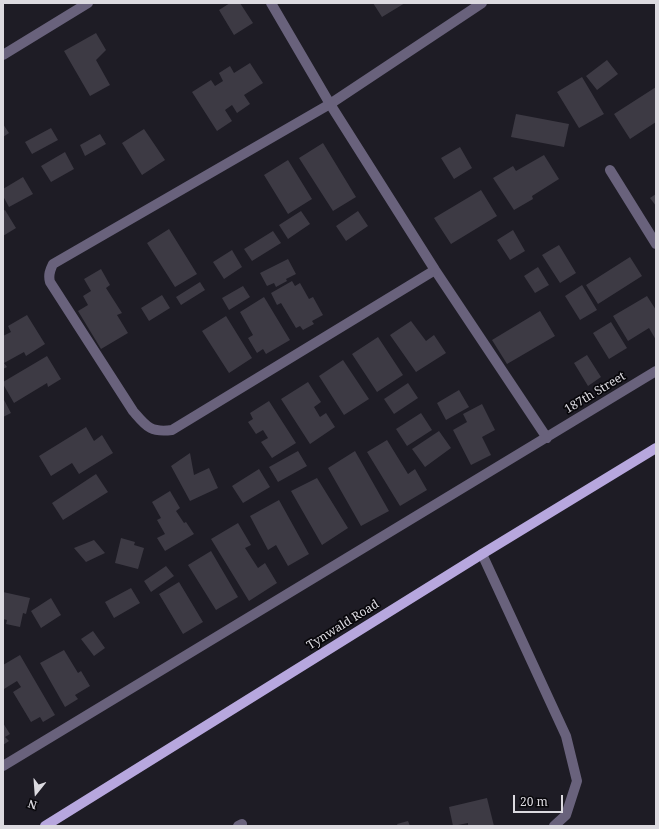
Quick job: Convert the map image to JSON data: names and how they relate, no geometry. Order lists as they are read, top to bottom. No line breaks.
{"streets":{"main road":["Tynwald Road"],"street":["187th Street"]},"scale_bar":"20 m","north":"bottom"}
